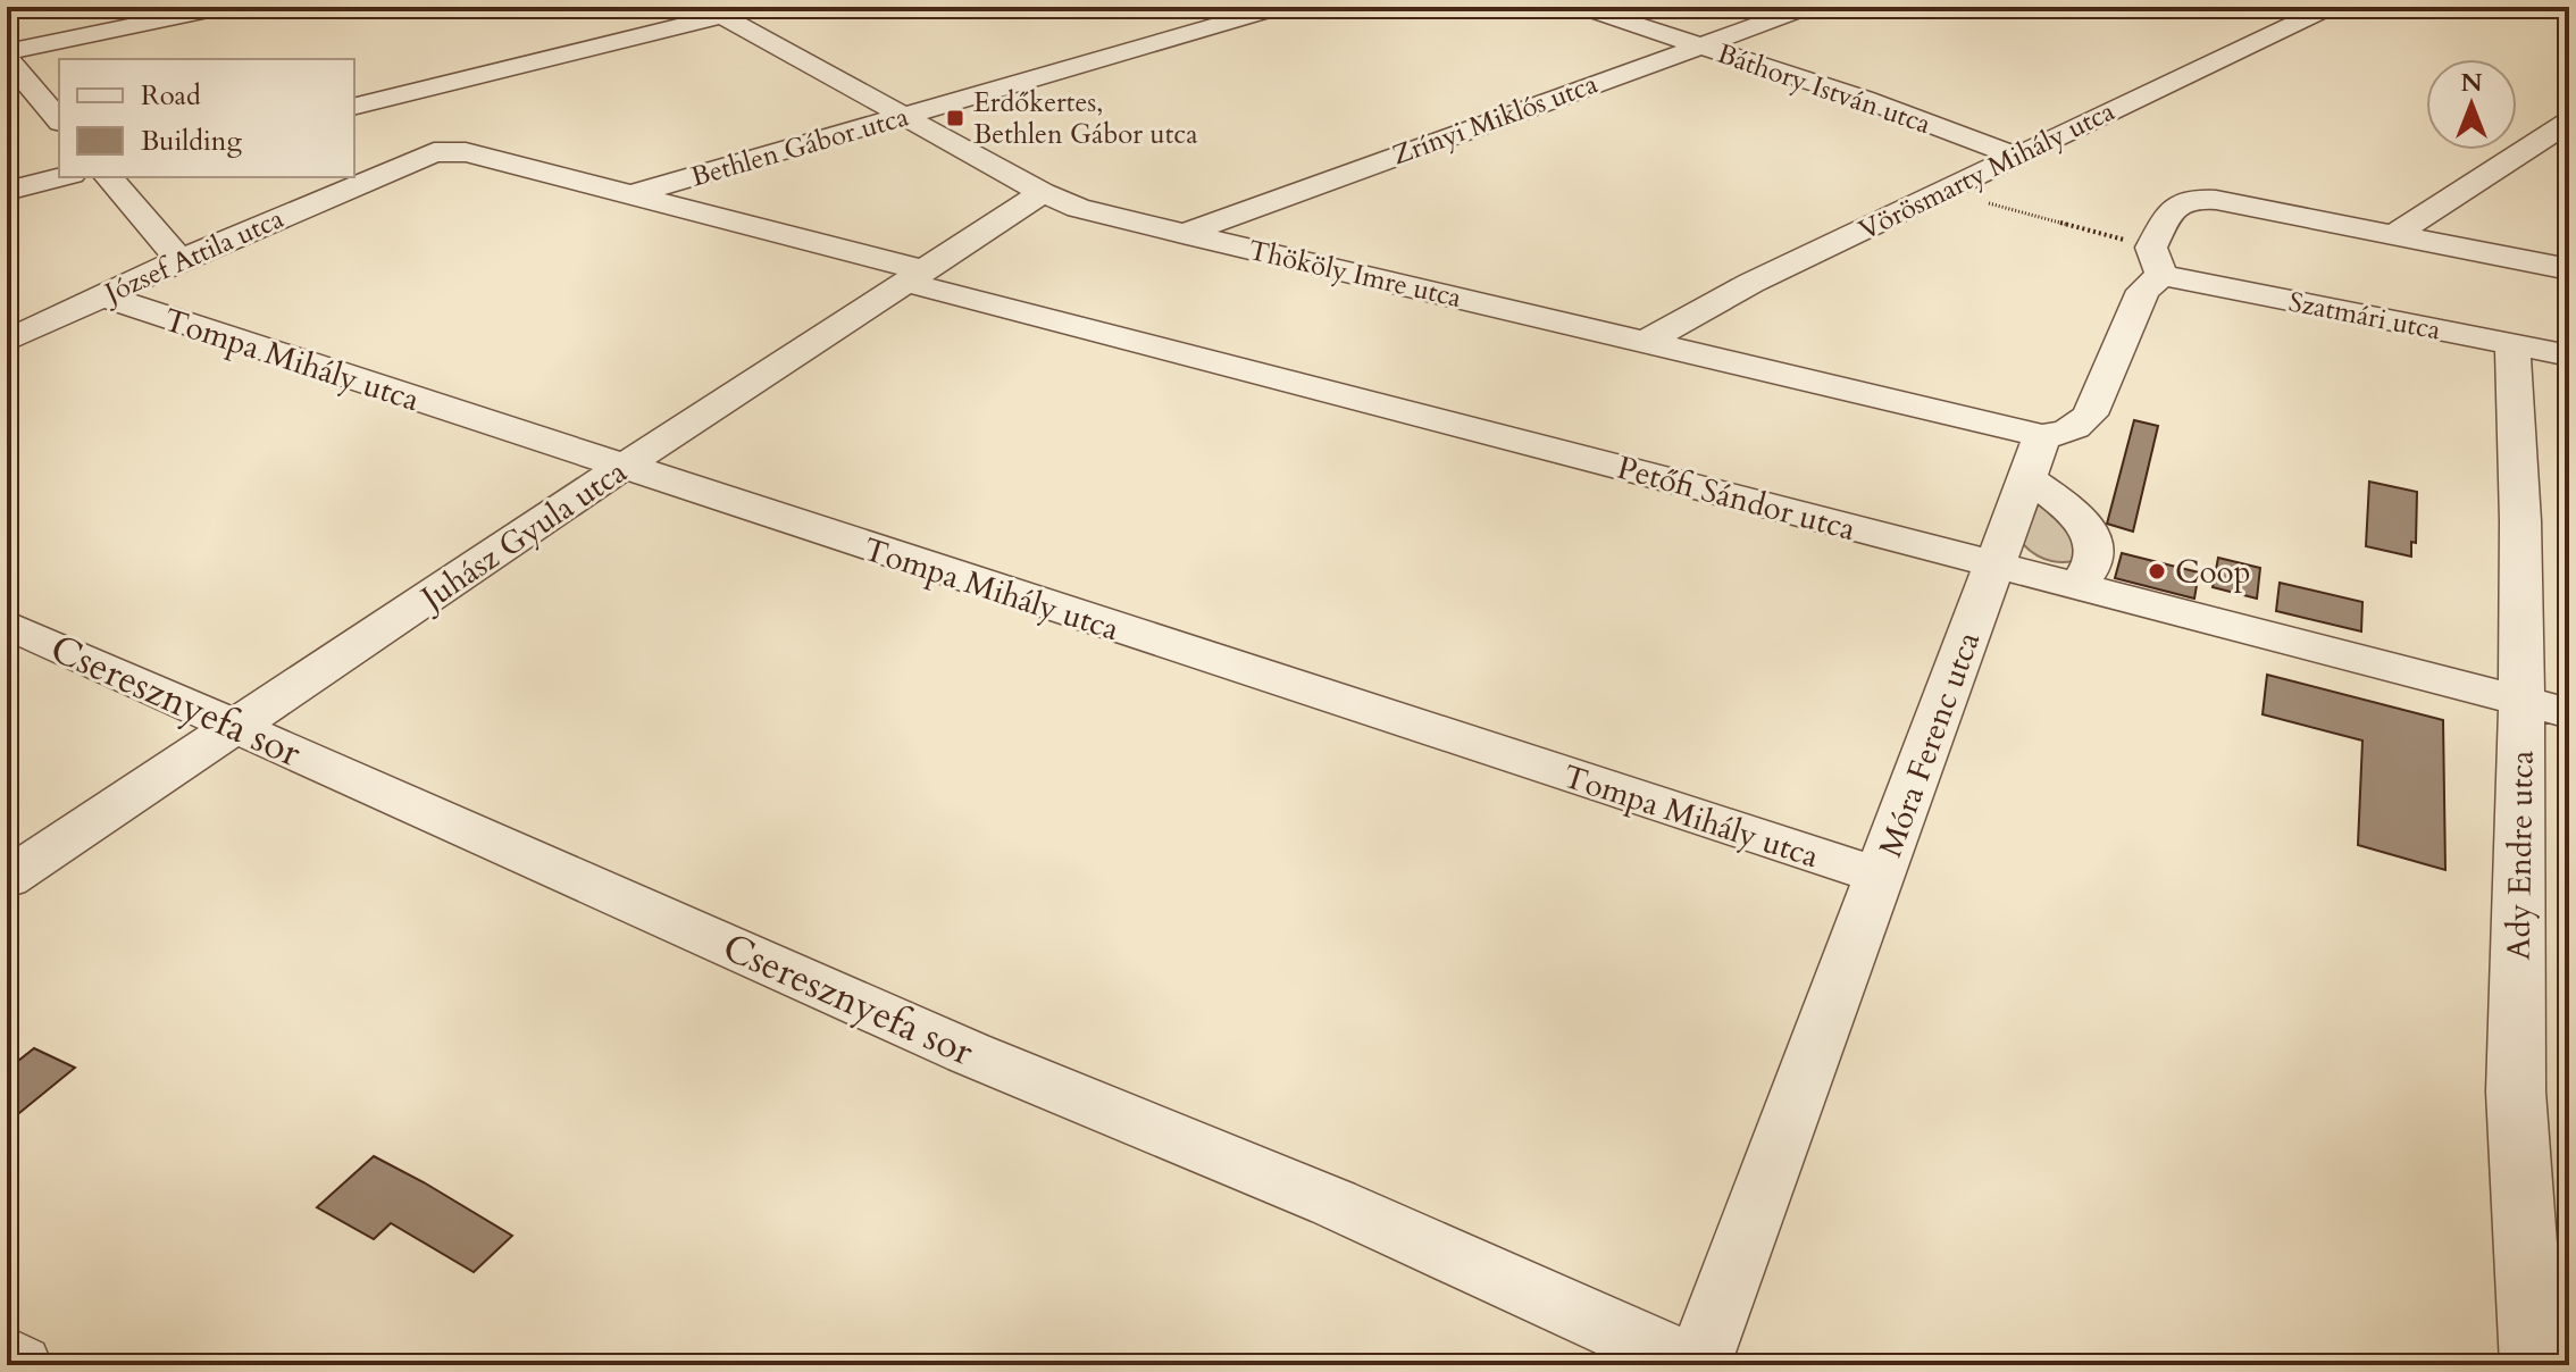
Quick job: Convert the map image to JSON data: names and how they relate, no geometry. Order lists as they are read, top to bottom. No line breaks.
{"streets":{"street":["Báthory István utca","Zrínyi Miklós utca","Bethlen Gábor utca","Vörösmarty Mihály utca","József Attila utca","Thököly Imre utca","Szatmári utca","Tompa Mihály utca","Petőfi Sándor utca","Juhász Gyula utca","Cseresznyefa sor","Móra Ferenc utca","Ady Endre utca"]},"crossings":[["Báthory István utca","Zrínyi Miklós utca"],["Báthory István utca","Vörösmarty Mihály utca"],["Zrínyi Miklós utca","Thököly Imre utca"],["Bethlen Gábor utca","Thököly Imre utca"],["Bethlen Gábor utca","Petőfi Sándor utca"],["Vörösmarty Mihály utca","Thököly Imre utca"],["József Attila utca","Tompa Mihály utca"],["József Attila utca","Petőfi Sándor utca"],["Thököly Imre utca","Juhász Gyula utca"],["Thököly Imre utca","Móra Ferenc utca"],["Szatmári utca","Ady Endre utca"],["Tompa Mihály utca","Juhász Gyula utca"],["Tompa Mihály utca","Móra Ferenc utca"],["Petőfi Sándor utca","Juhász Gyula utca"],["Petőfi Sándor utca","Móra Ferenc utca"],["Petőfi Sándor utca","Ady Endre utca"],["Juhász Gyula utca","Cseresznyefa sor"],["Cseresznyefa sor","Móra Ferenc utca"]],"places":{"transit":["Erdőkertes, Bethlen Gábor utca"],"other":["Coop"]},"legend":["Road","Building"],"north":"top"}
